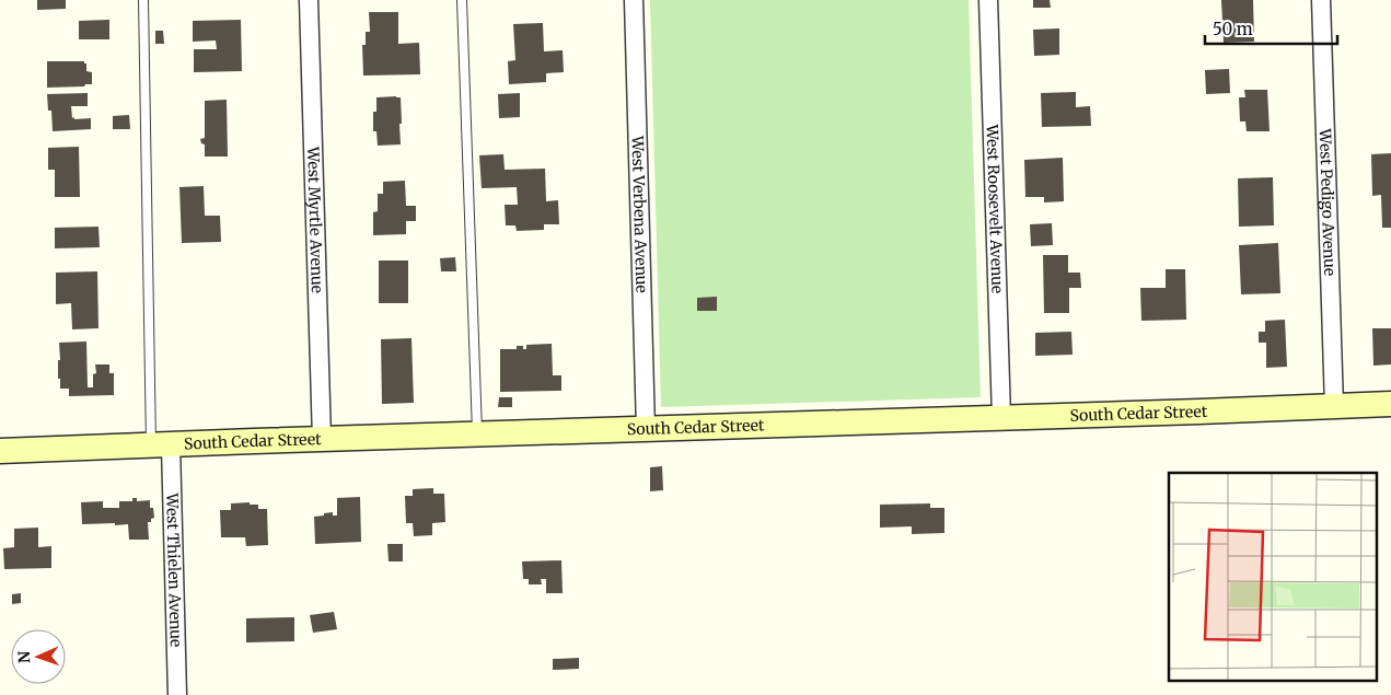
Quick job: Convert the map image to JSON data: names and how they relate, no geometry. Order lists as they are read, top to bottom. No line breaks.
{"streets":{"street":["West Pedigo Avenue","West Roosevelt Avenue","West Verbena Avenue","West Myrtle Avenue","South Cedar Street","West Thielen Avenue"]},"crossings":[["West Pedigo Avenue","South Cedar Street"],["West Roosevelt Avenue","South Cedar Street"],["West Verbena Avenue","South Cedar Street"],["West Myrtle Avenue","South Cedar Street"],["South Cedar Street","West Thielen Avenue"]],"scale_bar":"50 m","north":"left"}
